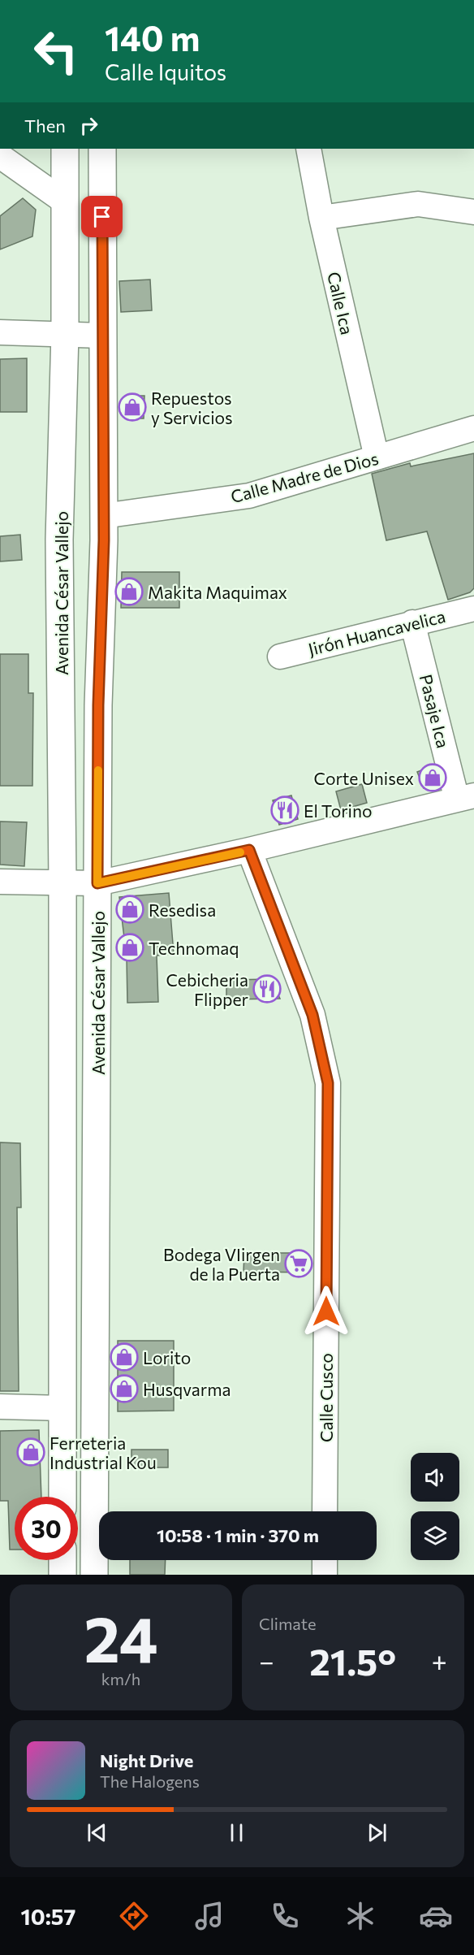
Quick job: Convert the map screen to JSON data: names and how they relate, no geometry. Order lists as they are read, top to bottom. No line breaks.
{"streets":{"main road":["Avenida César Vallejo"],"street":["Calle Ica","Calle Madre de Dios","Jirón Huancavelica","Pasaje Ica","Calle Cusco"]},"crossings":[["Calle Ica","Calle Madre de Dios"],["Calle Madre de Dios","Avenida César Vallejo"],["Jirón Huancavelica","Pasaje Ica"]],"places":{"shop":["Repuestos y Servicios","Makita Maquimax","Corte Unisex","Resedisa","Technomaq","Lorito","Husqvarma","Ferreteria Industrial Kou"],"restaurant":["El Torino","Cebicheria Flipper"],"supermarket":["Bodega VIirgen de la Puerta"]},"page":{"turn":["140 m","Calle Iquitos"],"then":"Then","limit":"30","trip":"10:58 · 1 min · 370 m","tile":[["24","km/h"],"Climate"],"heat":["−","21.5°","+"],"song":["Night Drive","The Halogens"],"tabs":"10:57"}}
